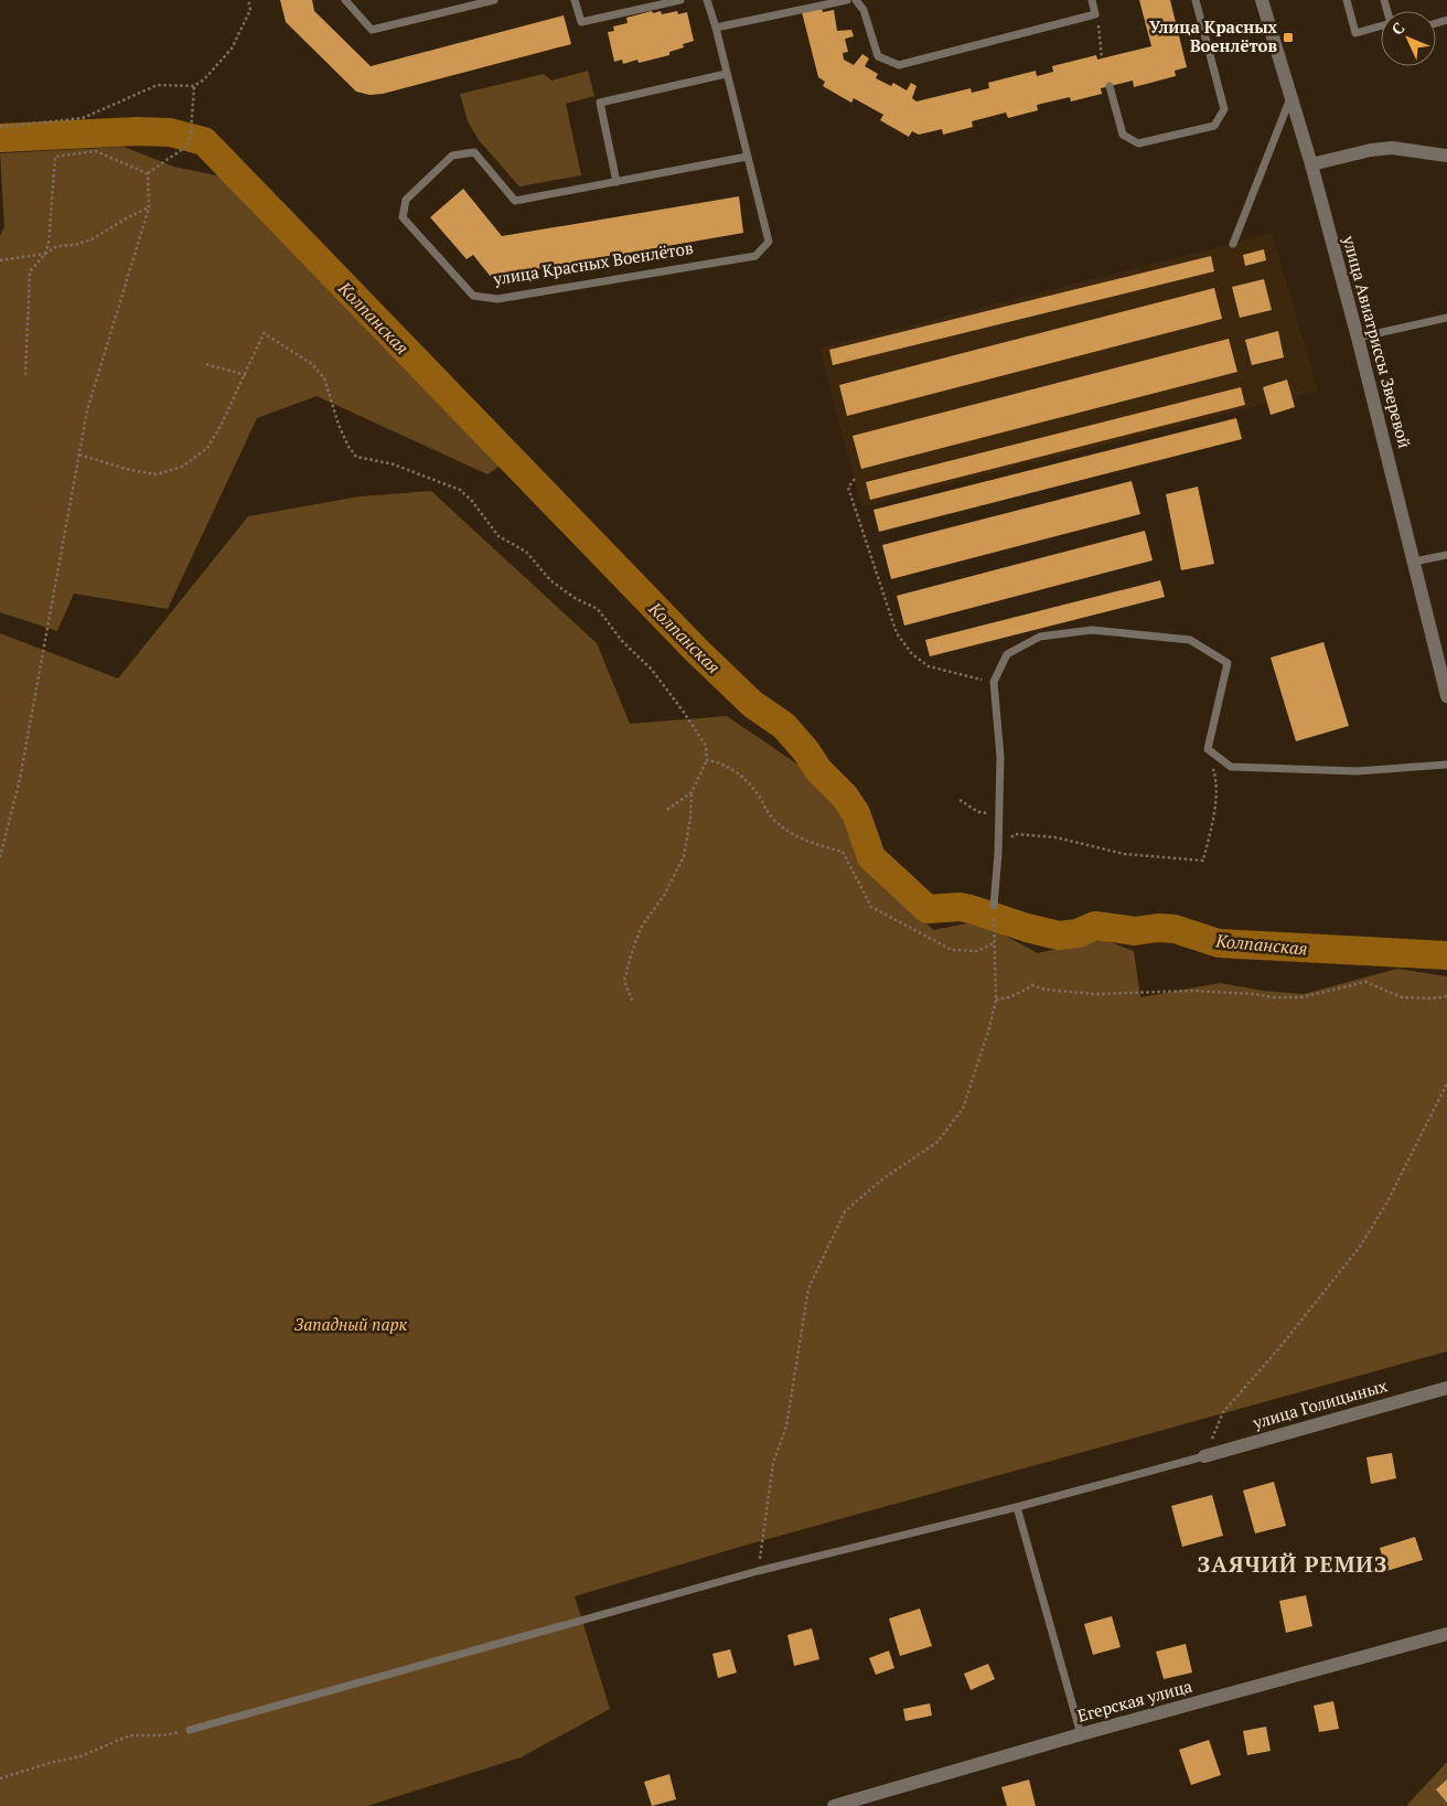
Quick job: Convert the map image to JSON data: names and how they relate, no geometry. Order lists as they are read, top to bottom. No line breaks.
{"streets":{"street":["улица Авиатриссы Зверевой","улица Голицыных","Егерская улица"],"lane":["улица Красных Военлётов"]},"districts":["ЗАЯЧИЙ РЕМИЗ"],"water":["Колпанская"],"parks":["Западный парк"],"places":{"transit":["Улица Красных Военлётов"]},"north":"top left"}
